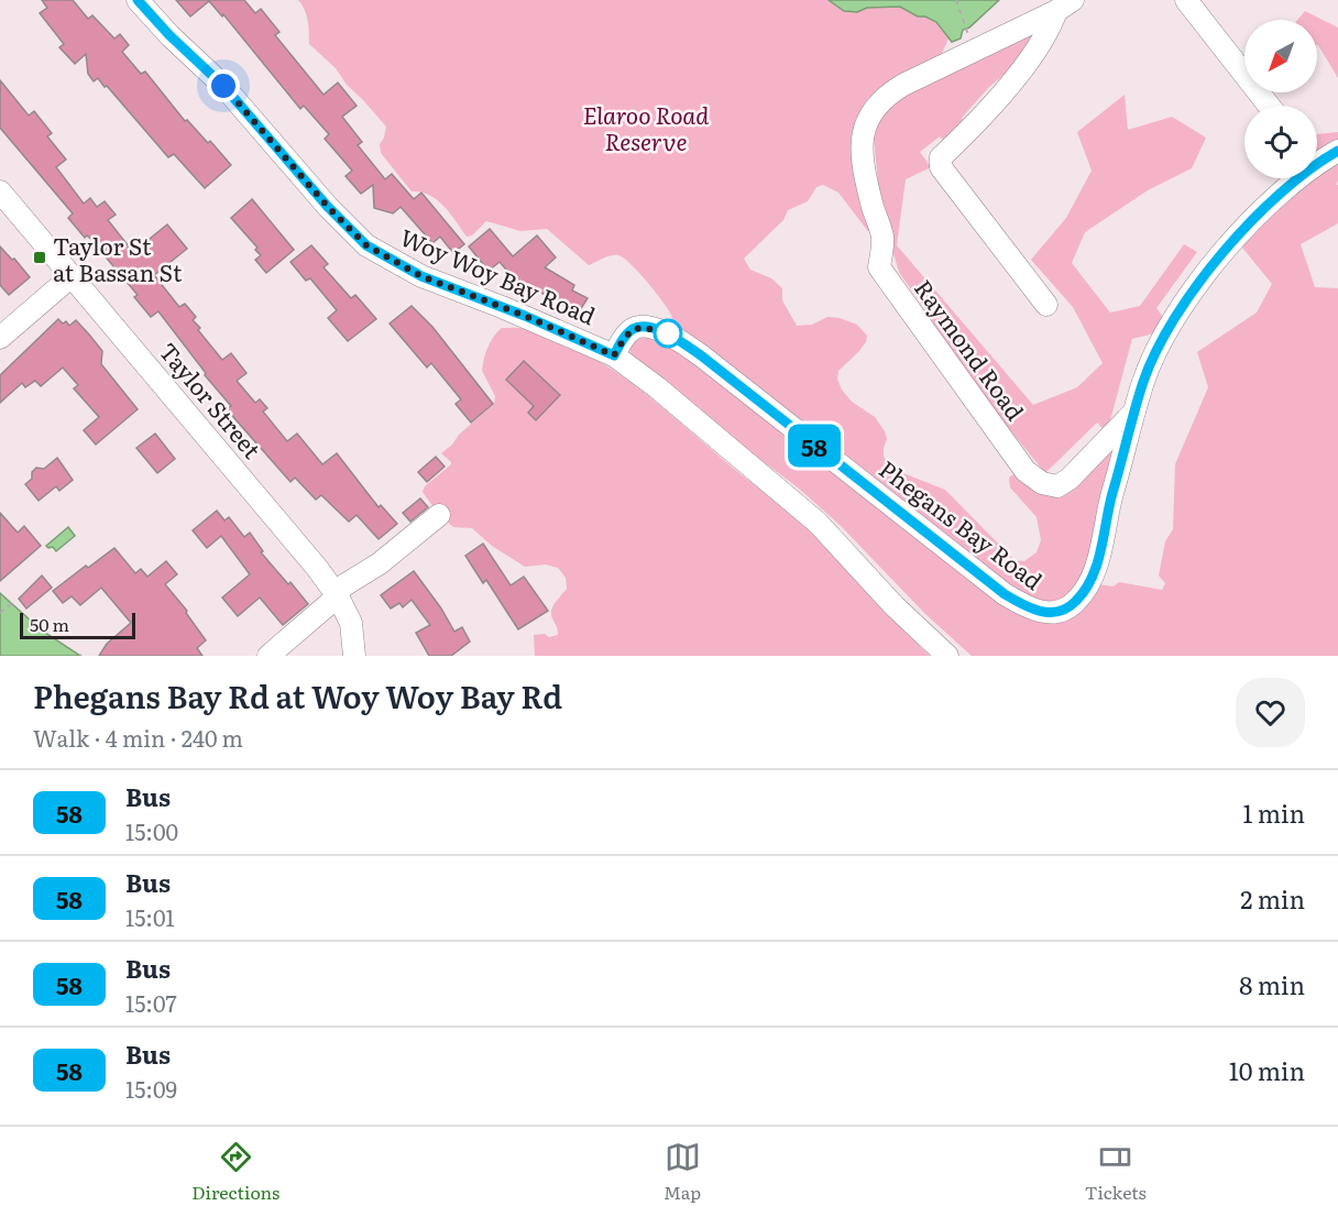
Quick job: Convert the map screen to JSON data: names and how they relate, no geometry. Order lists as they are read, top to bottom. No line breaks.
{"streets":{"street":["Woy Woy Bay Road","Raymond Road","Taylor Street","Phegans Bay Road"]},"crossings":[["Woy Woy Bay Road","Phegans Bay Road"],["Raymond Road","Phegans Bay Road"]],"parks":["Elaroo Road Reserve"],"places":{"transit":["Taylor St at Bassan St"]},"lines":["bus line 58"],"scale_bar":"50 m","north":"bottom left","page":{"on_map":"58","scale":"50 m","heading":["Phegans Bay Rd at Woy Woy Bay Rd","Walk · 4 min · 240 m"],"list":[{"mark":"58","name":"Bus","note":"15:00","value":"1 min"},{"mark":"58","name":"Bus","note":"15:01","value":"2 min"},{"mark":"58","name":"Bus","note":"15:07","value":"8 min"},{"mark":"58","name":"Bus","note":"15:09","value":"10 min"}],"tabs":["Directions","Map","Tickets"]}}
